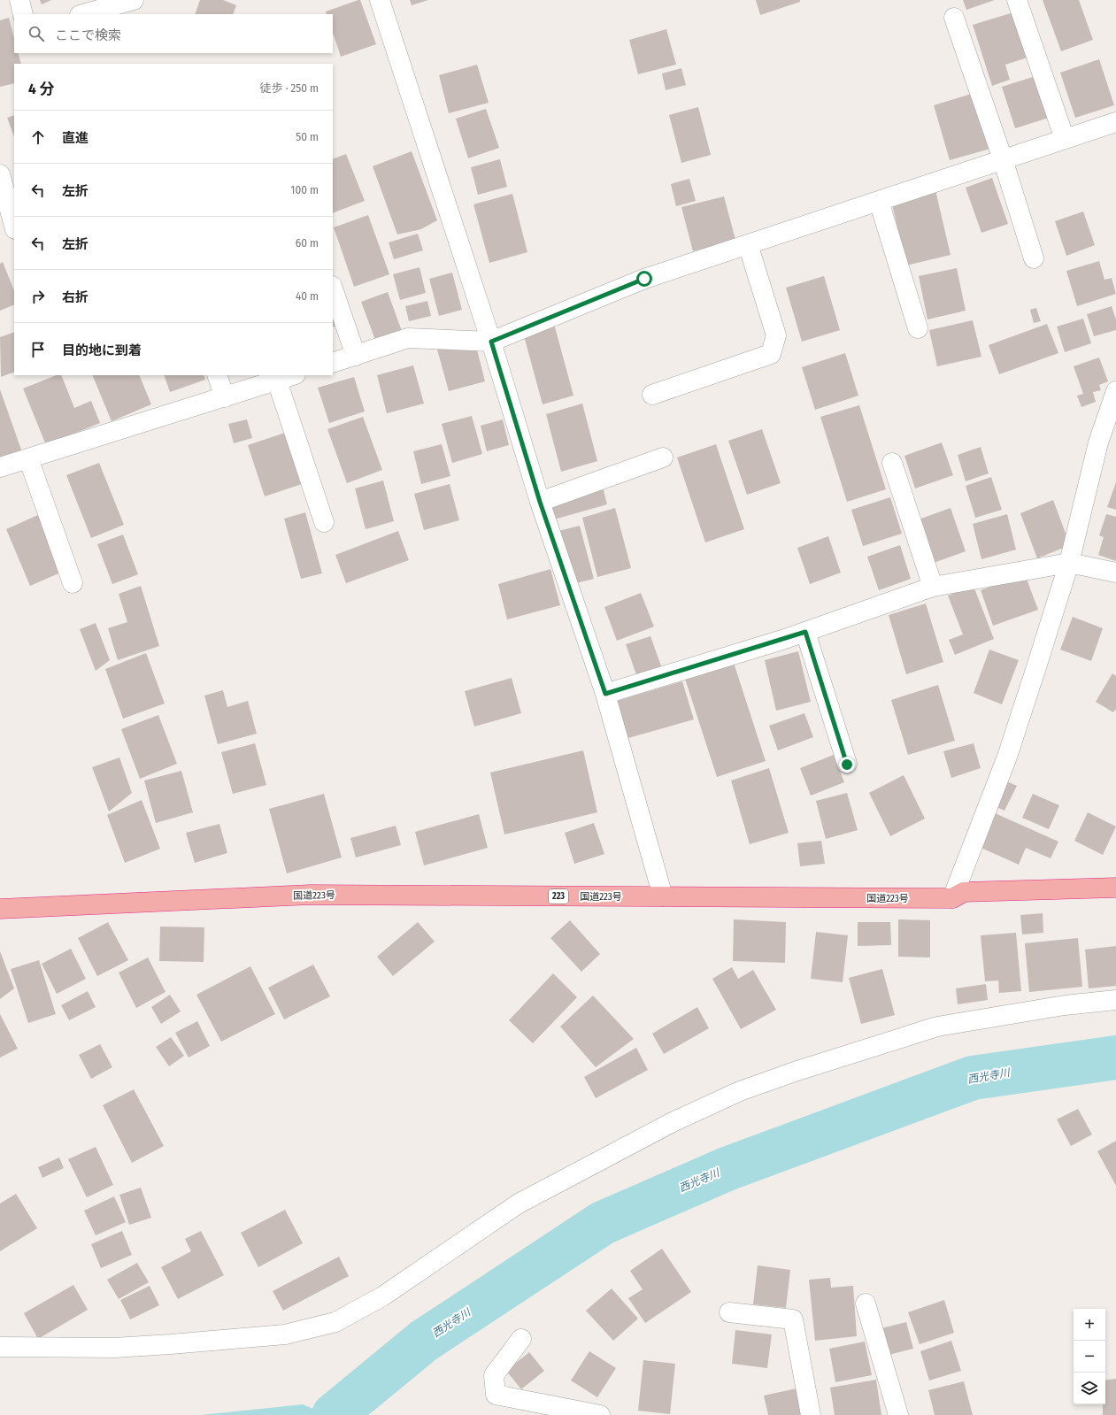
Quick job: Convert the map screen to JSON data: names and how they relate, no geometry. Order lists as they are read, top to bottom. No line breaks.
{"streets":{"highway":["国道223号","223"]},"water":["西光寺川"],"page":{"search":"ここで検索","heading":["4 分","徒歩 · 250 m"],"list":[["直進","50 m"],["左折","100 m"],["左折","60 m"],["右折","40 m"],"目的地に到着"],"map_buttons":["+","−"]}}
